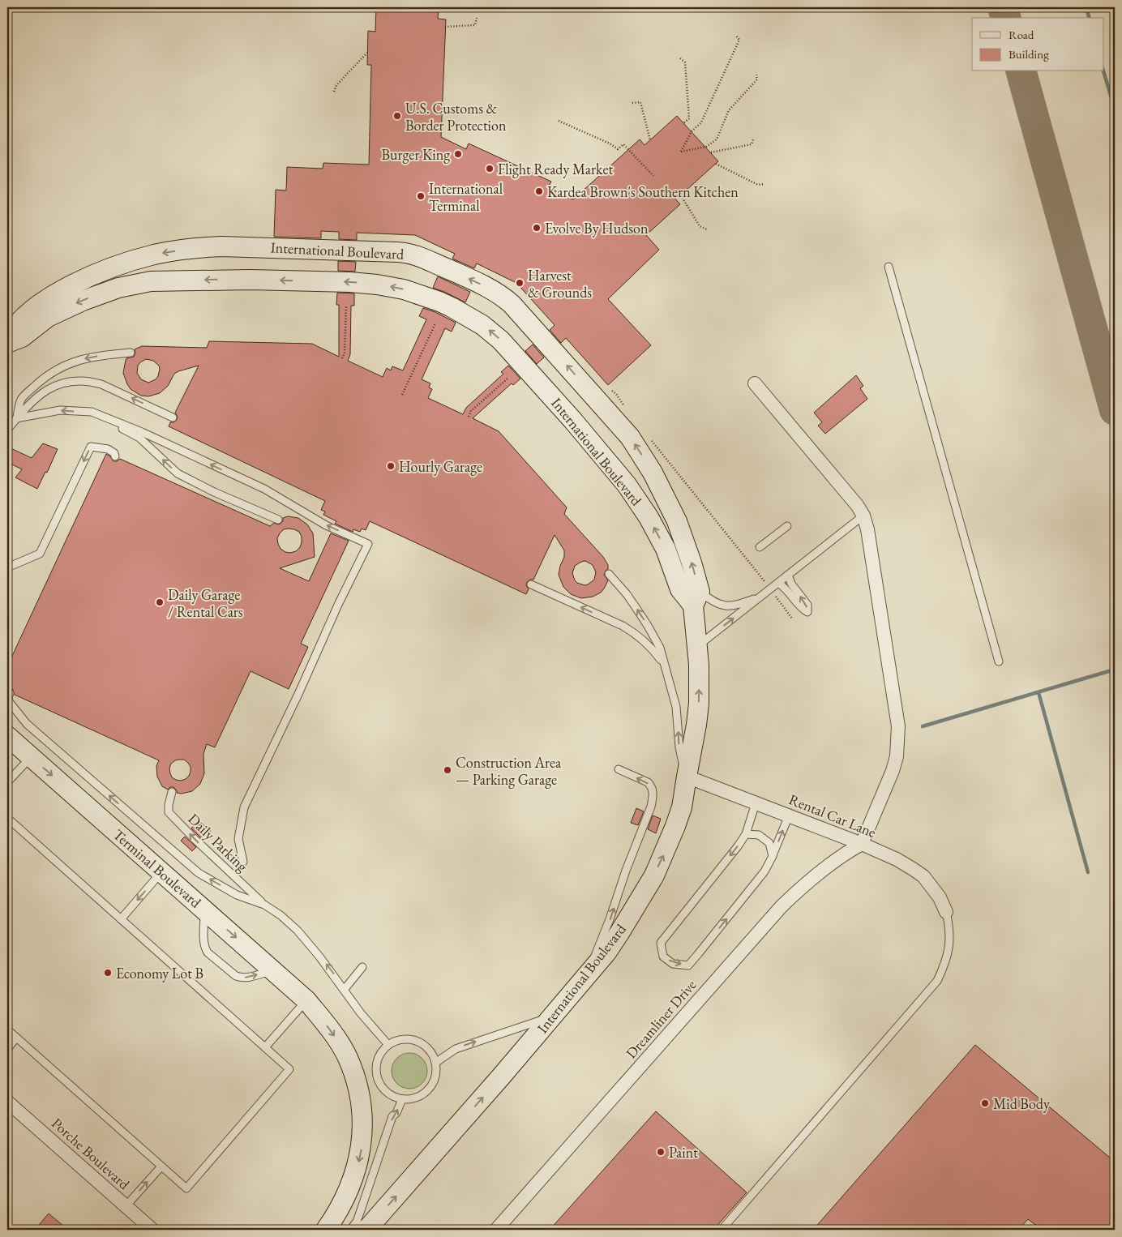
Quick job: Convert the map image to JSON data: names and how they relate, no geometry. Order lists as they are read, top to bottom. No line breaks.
{"streets":{"main road":["International Boulevard","Terminal Boulevard"],"street":["Rental Car Lane","Dreamliner Drive","Porche Boulevard"],"lane":["Daily Parking"]},"crossings":[["International Boulevard","Rental Car Lane"],["Rental Car Lane","Dreamliner Drive"]],"one_way":["Terminal Boulevard"],"places":["U.S. Customs & Border Protection","Burger King","Flight Ready Market","Kardea Brown's Southern Kitchen","International Terminal","Evolve By Hudson","Harvest & Grounds","Hourly Garage","Daily Garage / Rental Cars","Construction Area — Parking Garage","Economy Lot B","Mid Body","Paint"],"legend":["Road","Building"]}
